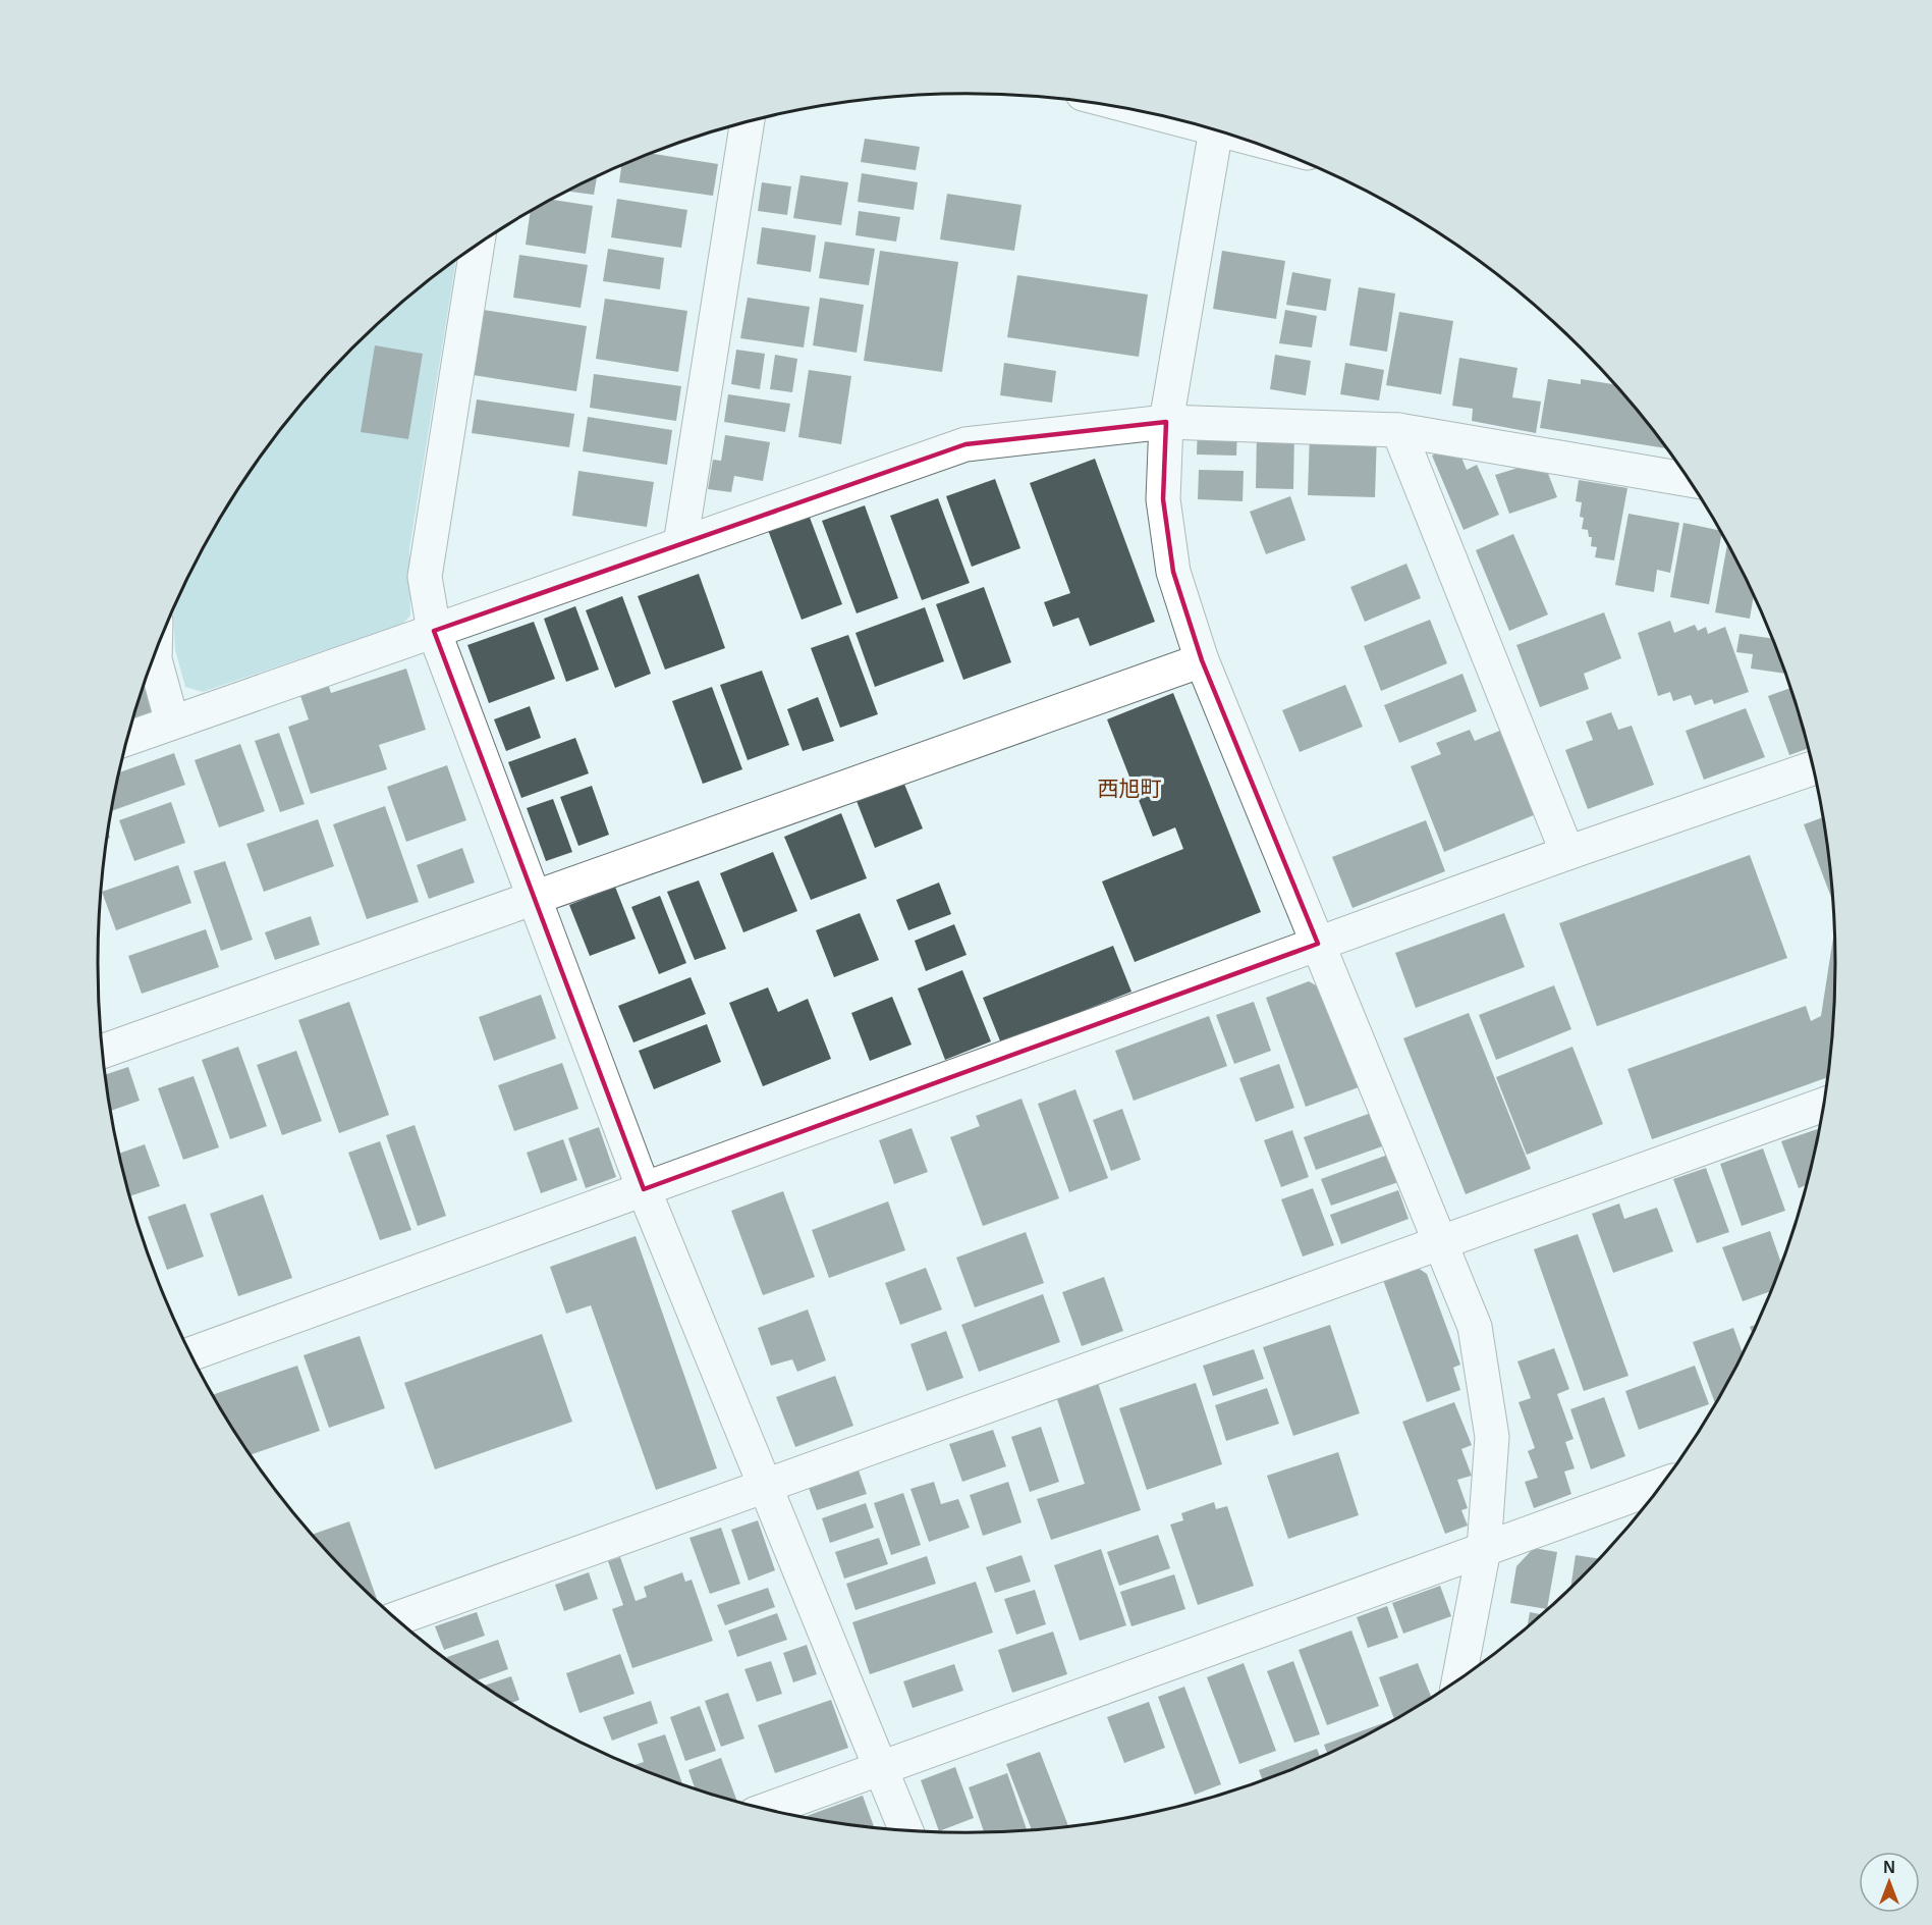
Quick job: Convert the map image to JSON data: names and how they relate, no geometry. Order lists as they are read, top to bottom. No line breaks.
{"districts":["西旭町"],"north":"top"}
